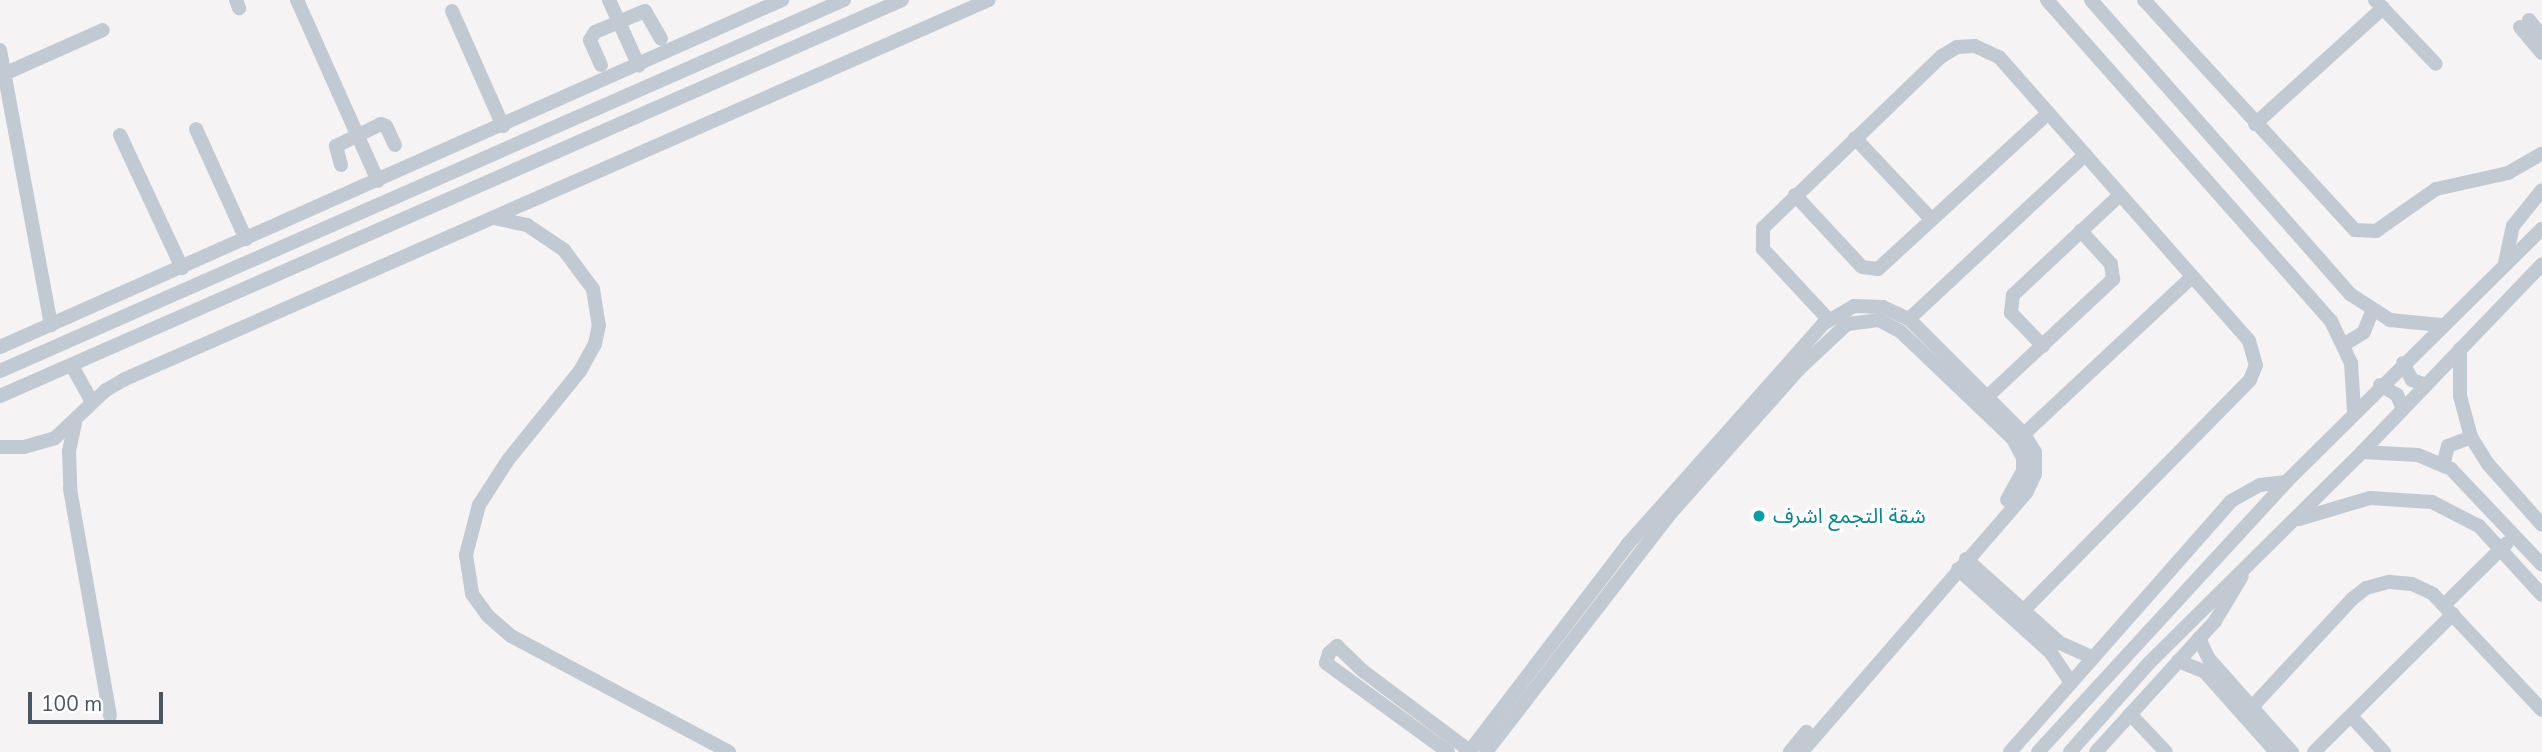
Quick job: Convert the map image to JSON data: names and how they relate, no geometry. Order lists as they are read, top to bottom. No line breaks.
{"places":["شقة التجمع اشرف"],"scale_bar":"100 m"}
